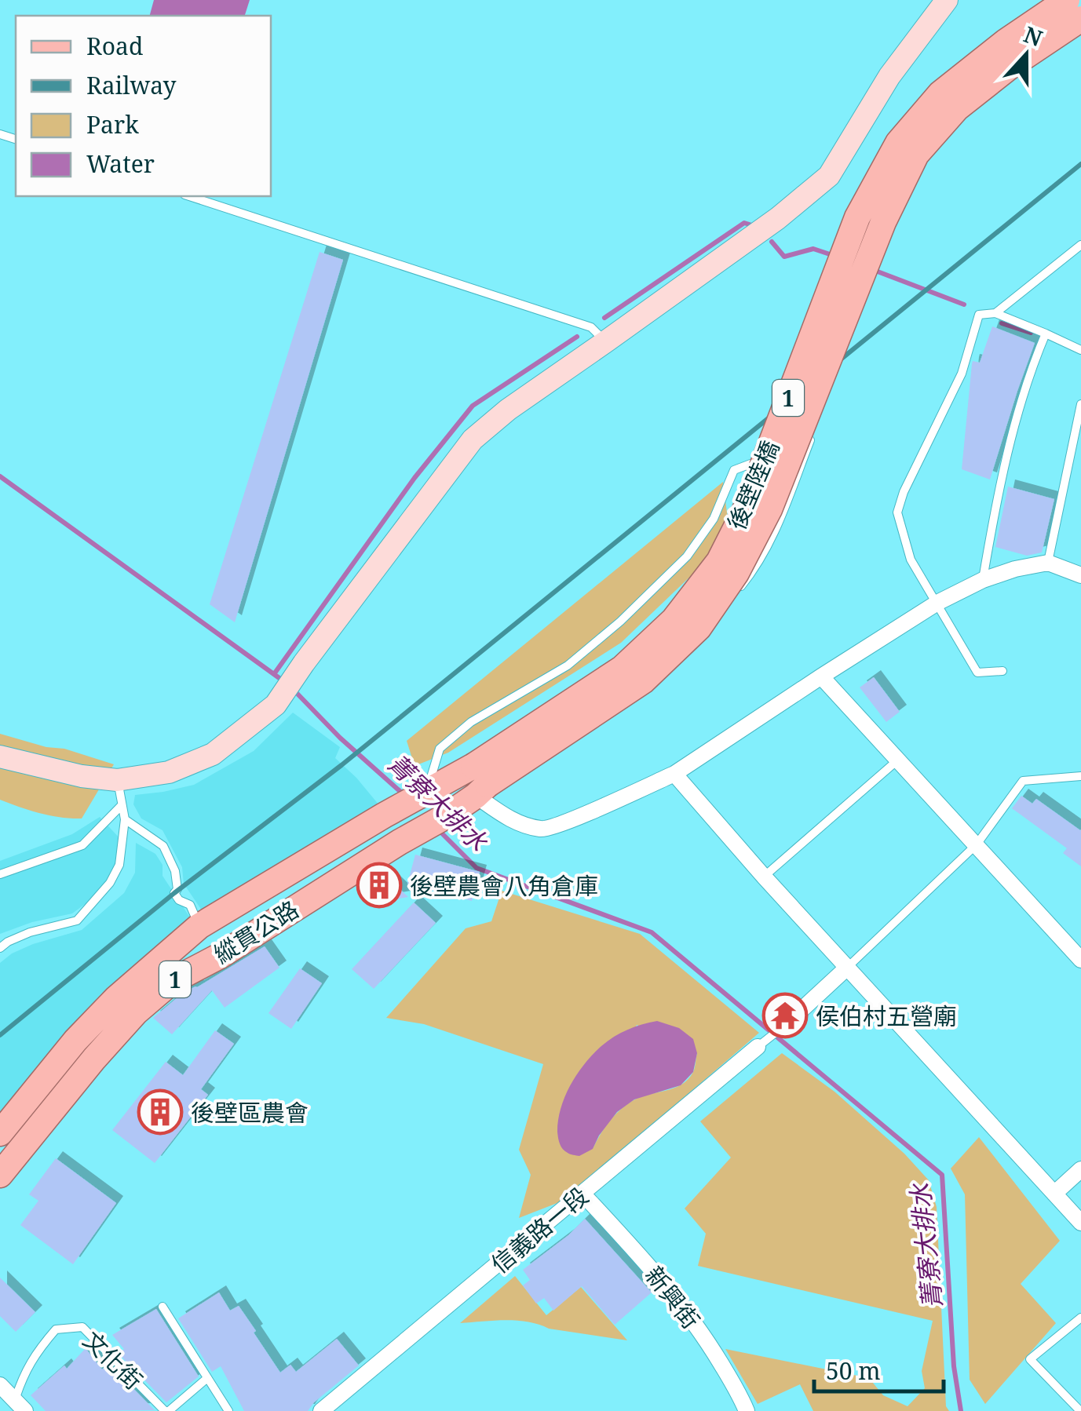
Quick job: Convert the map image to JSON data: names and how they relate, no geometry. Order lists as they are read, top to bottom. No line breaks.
{"streets":{"main road":["1","後壁陸橋","縱貫公路"],"street":["信義路一段","新興街"],"lane":["文化街"]},"crossings":[["1","後壁陸橋"],["1","縱貫公路"],["後壁陸橋","縱貫公路"],["信義路一段","新興街"]],"water":["菁寮大排水"],"places":{"building":["後壁農會八角倉庫","後壁區農會"],"temple":["侯伯村五營廟"]},"legend":["Road","Railway","Park","Water"],"scale_bar":"50 m","north":"top"}
